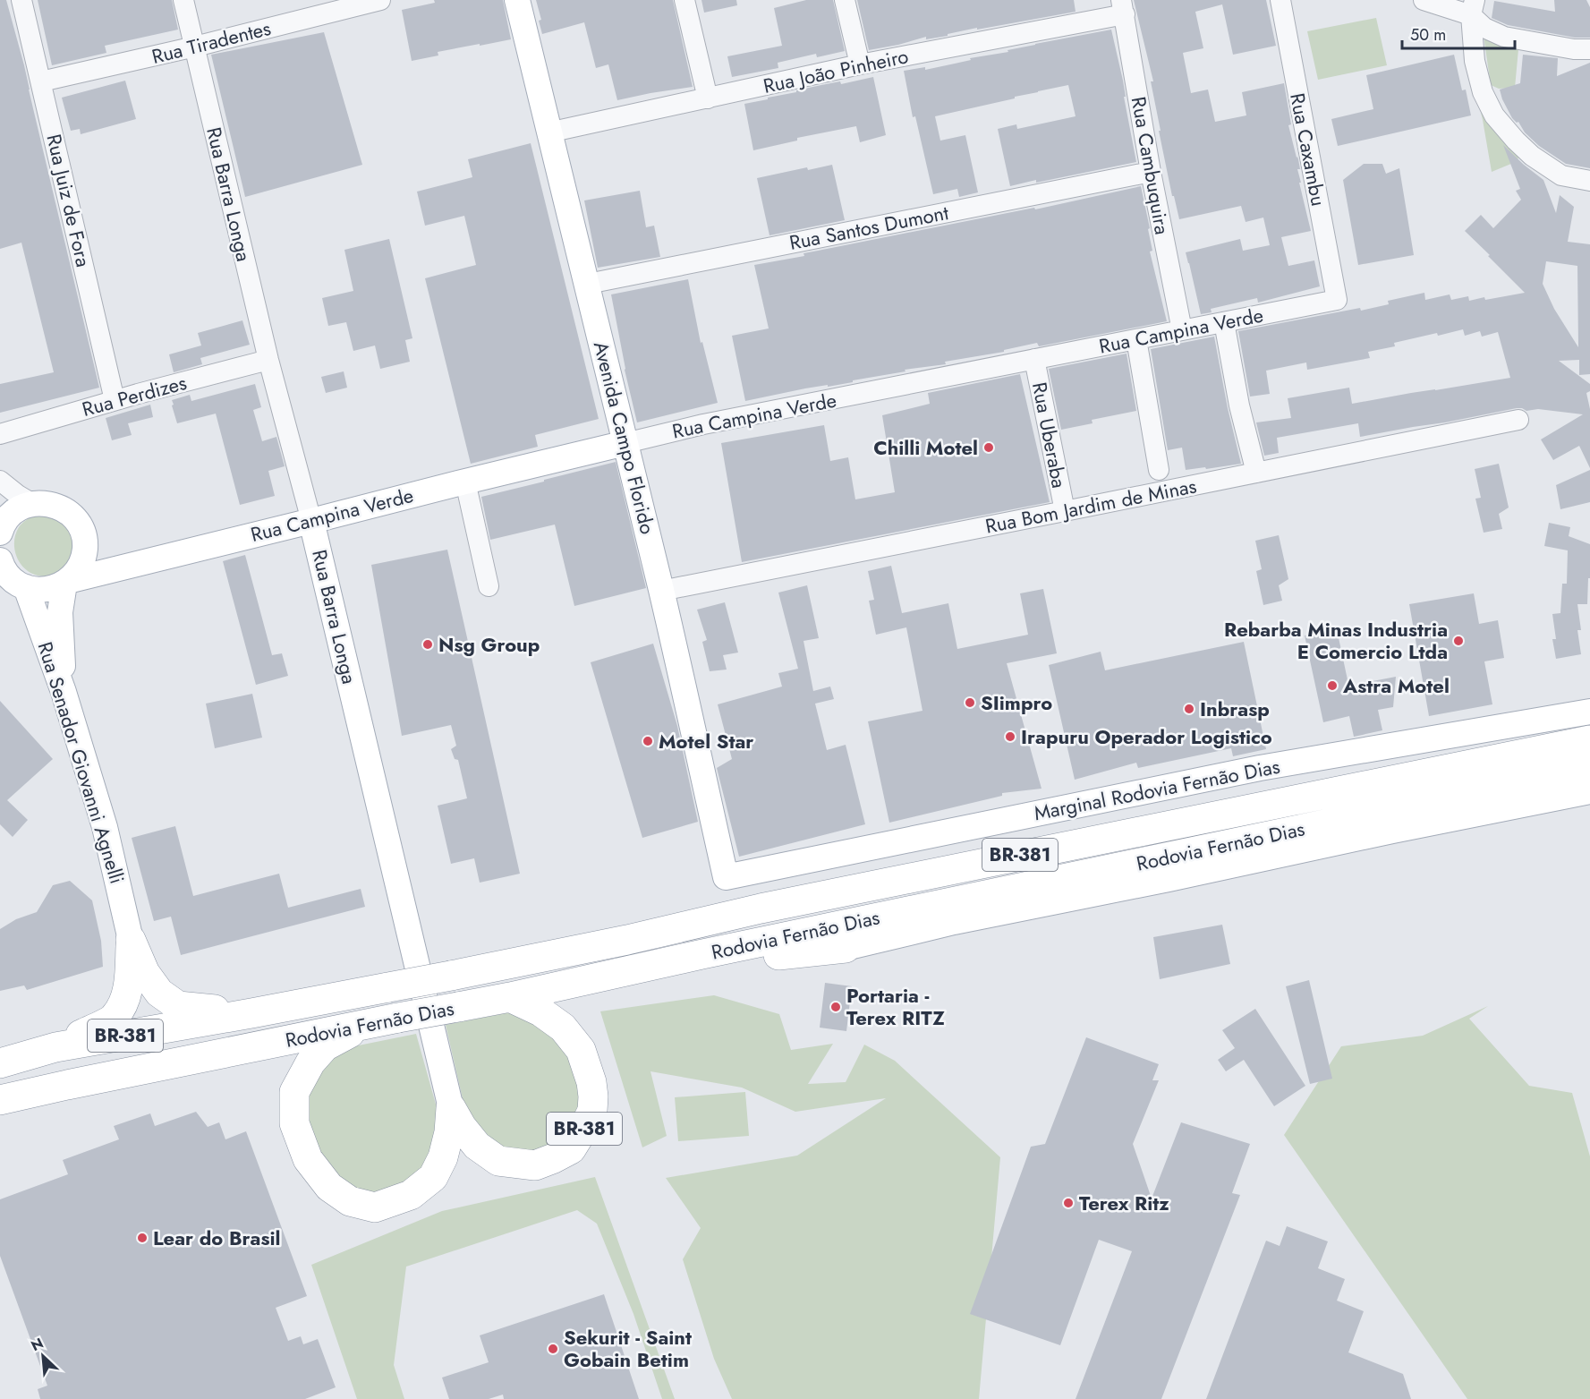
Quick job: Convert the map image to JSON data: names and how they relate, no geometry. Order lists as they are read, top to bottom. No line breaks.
{"streets":{"highway":["Rodovia Fernão Dias","BR-381"],"main road":["Rua Barra Longa","Rua Campina Verde","Avenida Campo Florido","Rua Senador Giovanni Agnelli","Marginal Rodovia Fernão Dias"],"street":["Rua Tiradentes","Rua João Pinheiro","Rua Caxambu","Rua Cambuquira","Rua Juiz de Fora","Rua Santos Dumont","Rua Perdizes","Rua Uberaba","Rua Bom Jardim de Minas"]},"crossings":[["Rua Tiradentes","Rua Barra Longa"],["Rua Tiradentes","Rua Juiz de Fora"],["Rua João Pinheiro","Rua Cambuquira"],["Rua João Pinheiro","Avenida Campo Florido"],["Rua Caxambu","Rua Campina Verde"],["Rua Cambuquira","Rua Santos Dumont"],["Rua Cambuquira","Rua Campina Verde"],["Rua Barra Longa","Rua Campina Verde"],["Rua Barra Longa","Rua Perdizes"],["Rua Barra Longa","BR-381"],["Rua Juiz de Fora","Rua Perdizes"],["Rua Santos Dumont","Avenida Campo Florido"],["Rua Campina Verde","Rua Uberaba"],["Rua Campina Verde","Avenida Campo Florido"],["Rua Campina Verde","Rua Senador Giovanni Agnelli"],["Rua Uberaba","Rua Bom Jardim de Minas"],["Avenida Campo Florido","Rua Bom Jardim de Minas"],["Avenida Campo Florido","Marginal Rodovia Fernão Dias"],["Rodovia Fernão Dias","BR-381"]],"places":["Chilli Motel","Rebarba Minas Industria E Comercio Ltda","Nsg Group","Astra Motel","SIimpro","Inbrasp","Irapuru Operador Logistico","Motel Star","Portaria - Terex RITZ","Terex Ritz","Lear do Brasil","Sekurit - Saint Gobain Betim"],"scale_bar":"50 m","north":"top left"}
